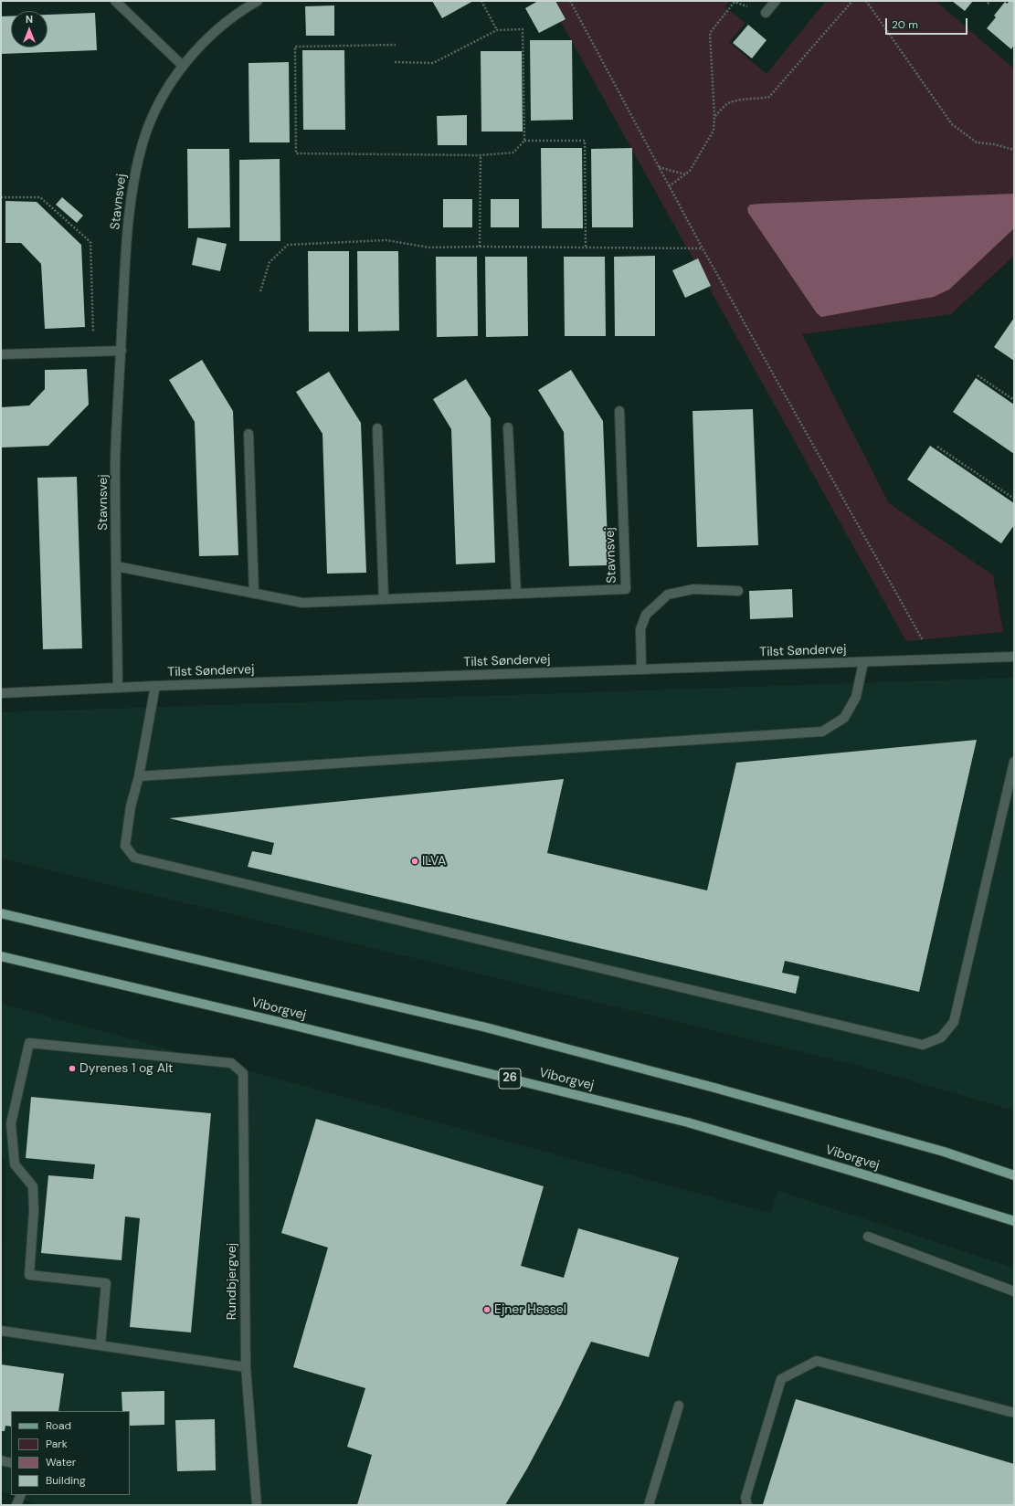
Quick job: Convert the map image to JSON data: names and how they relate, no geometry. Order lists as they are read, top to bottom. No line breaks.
{"streets":{"main road":["Viborgvej","26"],"street":["Stavnsvej","Tilst Søndervej","Rundbjergvej"]},"crossings":[["Stavnsvej","Tilst Søndervej"]],"places":["ILVA","Dyrenes 1 og Alt","Ejner Hessel"],"legend":["Road","Park","Water","Building"],"scale_bar":"20 m","north":"top"}
